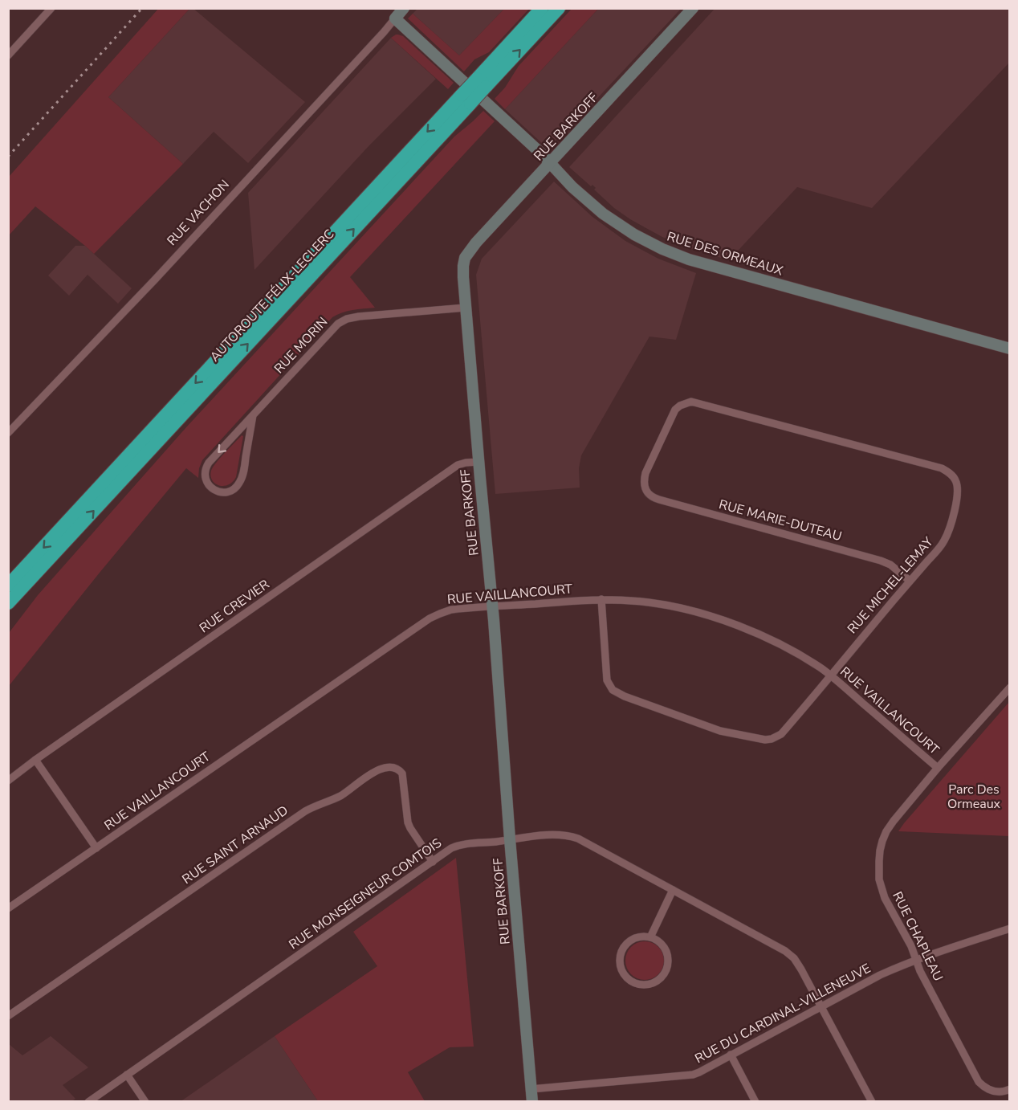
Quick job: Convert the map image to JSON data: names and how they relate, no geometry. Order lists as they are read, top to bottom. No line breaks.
{"streets":{"highway":["AUTOROUTE FÉLIX-LECLERC"],"street":["RUE BARKOFF","RUE VACHON","RUE DES ORMEAUX","RUE MORIN","RUE MARIE-DUTEAU","RUE MICHEL-LEMAY","RUE VAILLANCOURT","RUE CREVIER","RUE SAINT ARNAUD","RUE MONSEIGNEUR COMTOIS","RUE CHAPLEAU","RUE DU CARDINAL-VILLENEUVE"]},"crossings":[["RUE BARKOFF","RUE DES ORMEAUX"],["RUE BARKOFF","RUE MORIN"],["RUE BARKOFF","RUE VAILLANCOURT"],["RUE BARKOFF","RUE CREVIER"],["RUE BARKOFF","RUE MONSEIGNEUR COMTOIS"],["RUE BARKOFF","RUE DU CARDINAL-VILLENEUVE"],["RUE VACHON","RUE DES ORMEAUX"],["RUE MARIE-DUTEAU","RUE MICHEL-LEMAY"],["RUE MICHEL-LEMAY","RUE VAILLANCOURT"],["RUE VAILLANCOURT","RUE CHAPLEAU"],["RUE SAINT ARNAUD","RUE MONSEIGNEUR COMTOIS"],["RUE MONSEIGNEUR COMTOIS","RUE DU CARDINAL-VILLENEUVE"],["RUE CHAPLEAU","RUE DU CARDINAL-VILLENEUVE"]],"parks":["Parc Des Ormeaux"]}
